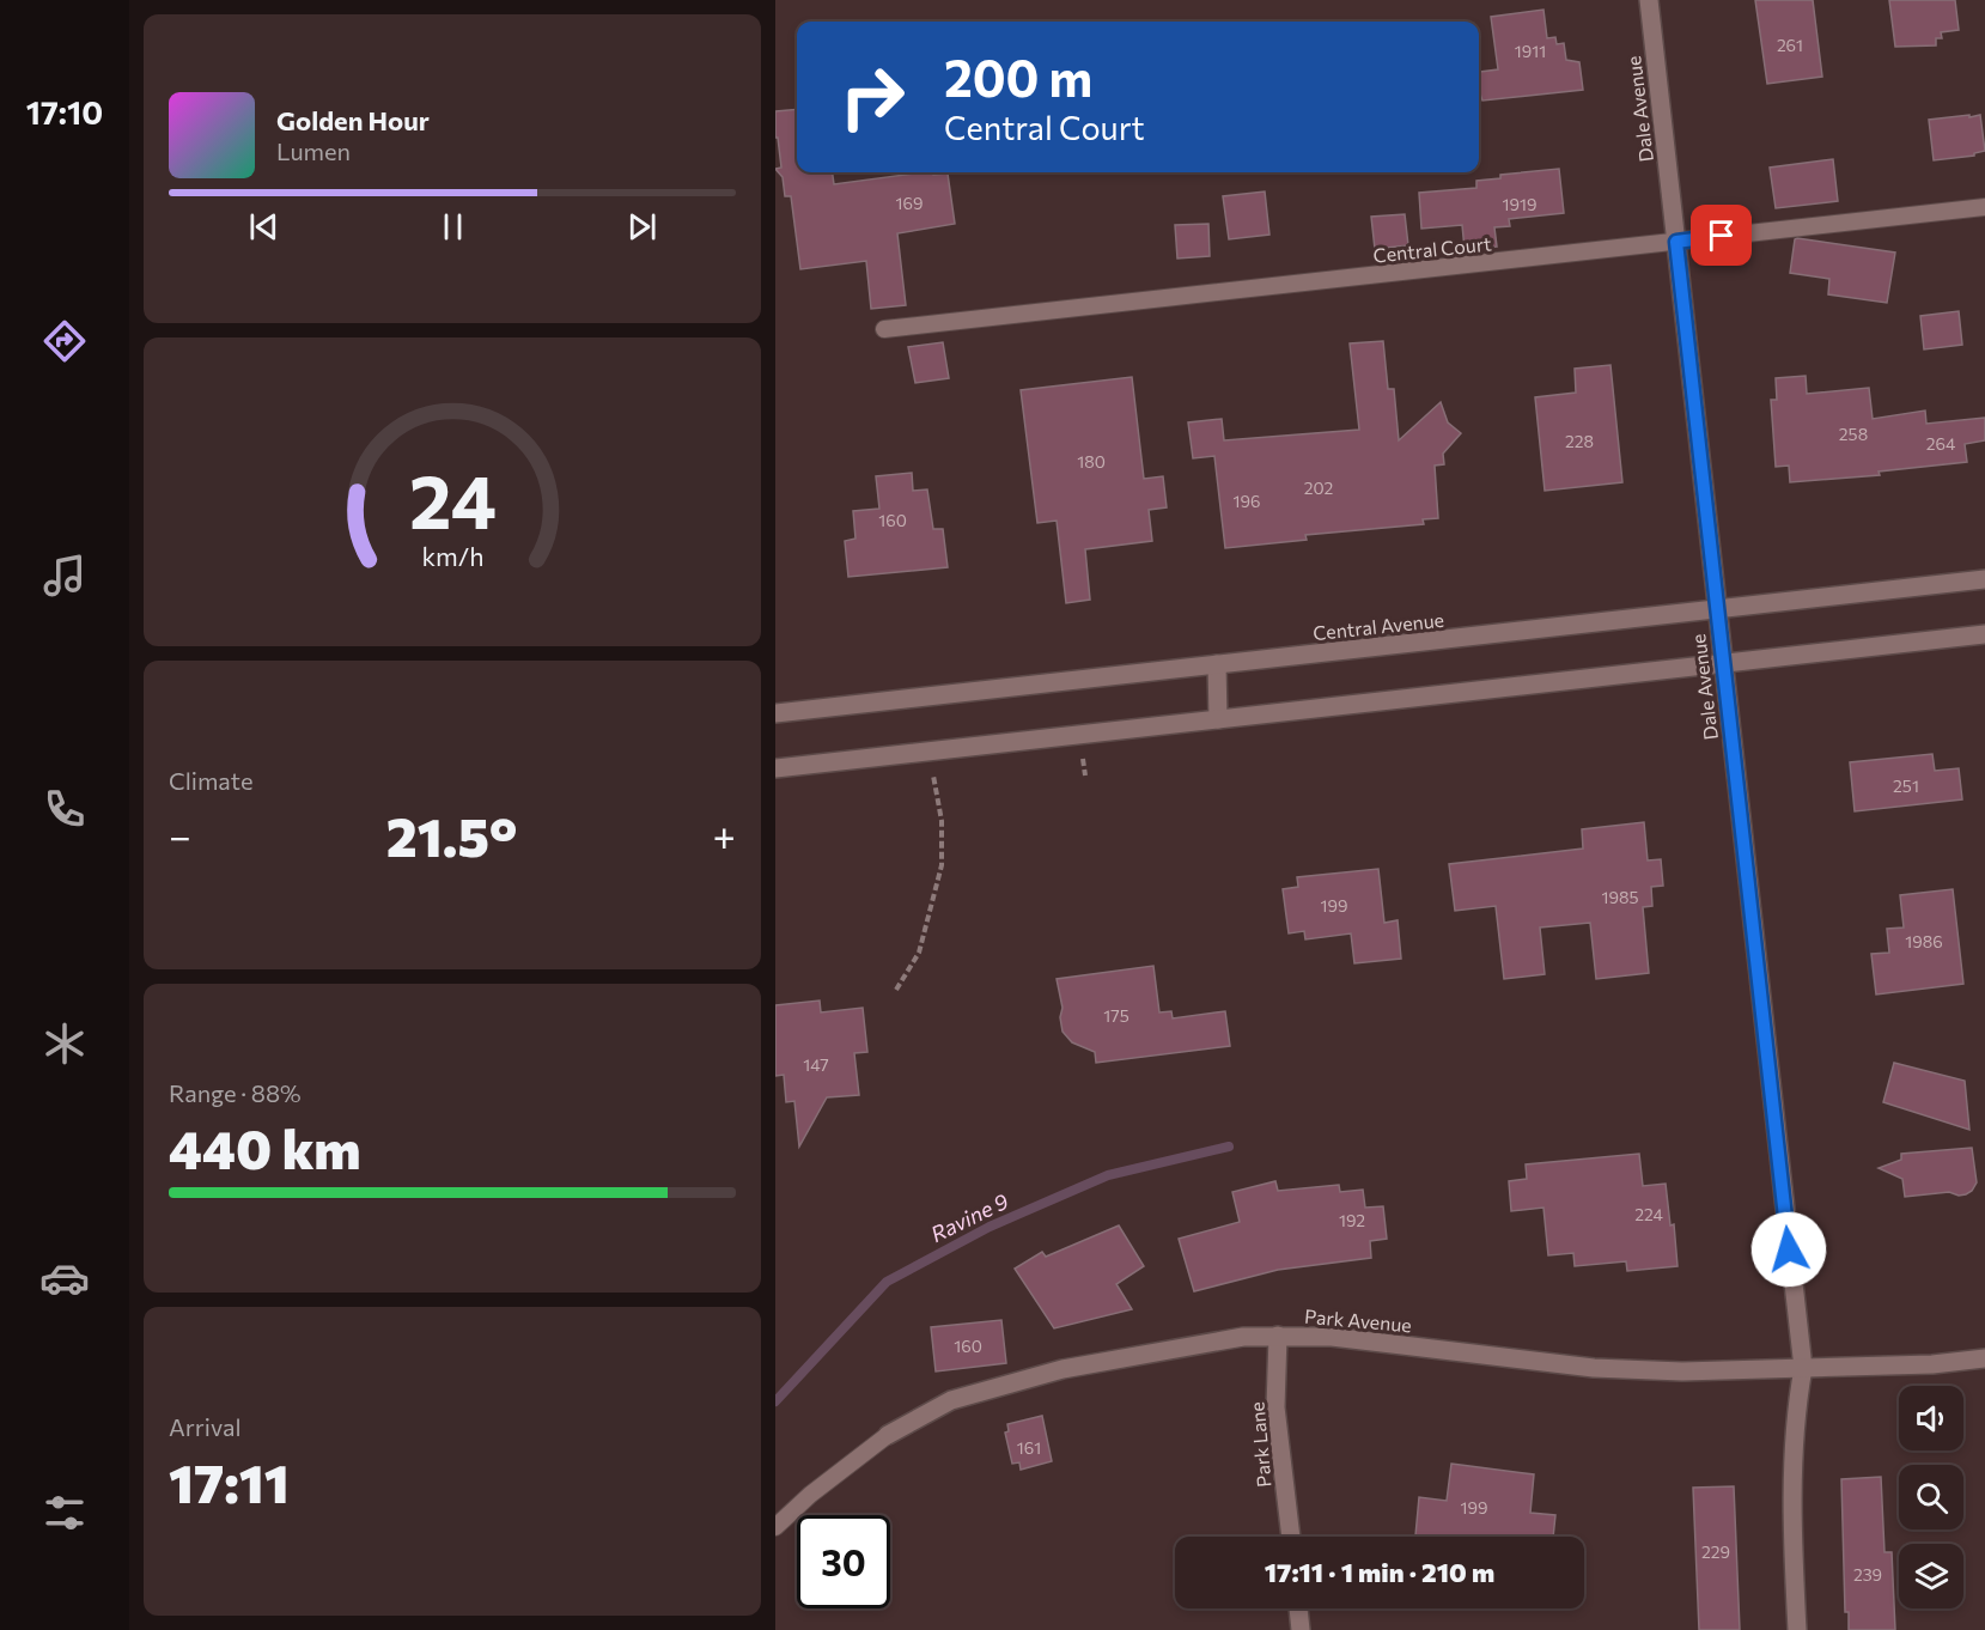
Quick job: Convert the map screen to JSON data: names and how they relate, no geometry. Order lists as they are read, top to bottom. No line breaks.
{"streets":{"street":["Dale Avenue","Central Avenue","Park Avenue","Park Lane"],"lane":["Central Court"]},"crossings":[["Dale Avenue","Central Court"],["Dale Avenue","Central Avenue"],["Dale Avenue","Park Avenue"],["Park Avenue","Park Lane"]],"water":["Ravine 9"],"house_numbers":["261","1911","169","1919","258","228","264","180","202","196","160","251","1985","199","1986","175","147","224","192","160","161","199","229","239"],"page":{"tabs":"17:10","turn":["200 m","Central Court"],"song":["Golden Hour","Lumen"],"tile":["Climate",["Range · 88%","440 km"],["Arrival","17:11"]],"heat":["−","21.5°","+"],"limit":"30","trip":"17:11 · 1 min · 210 m","gauge":["24","km/h"]}}
